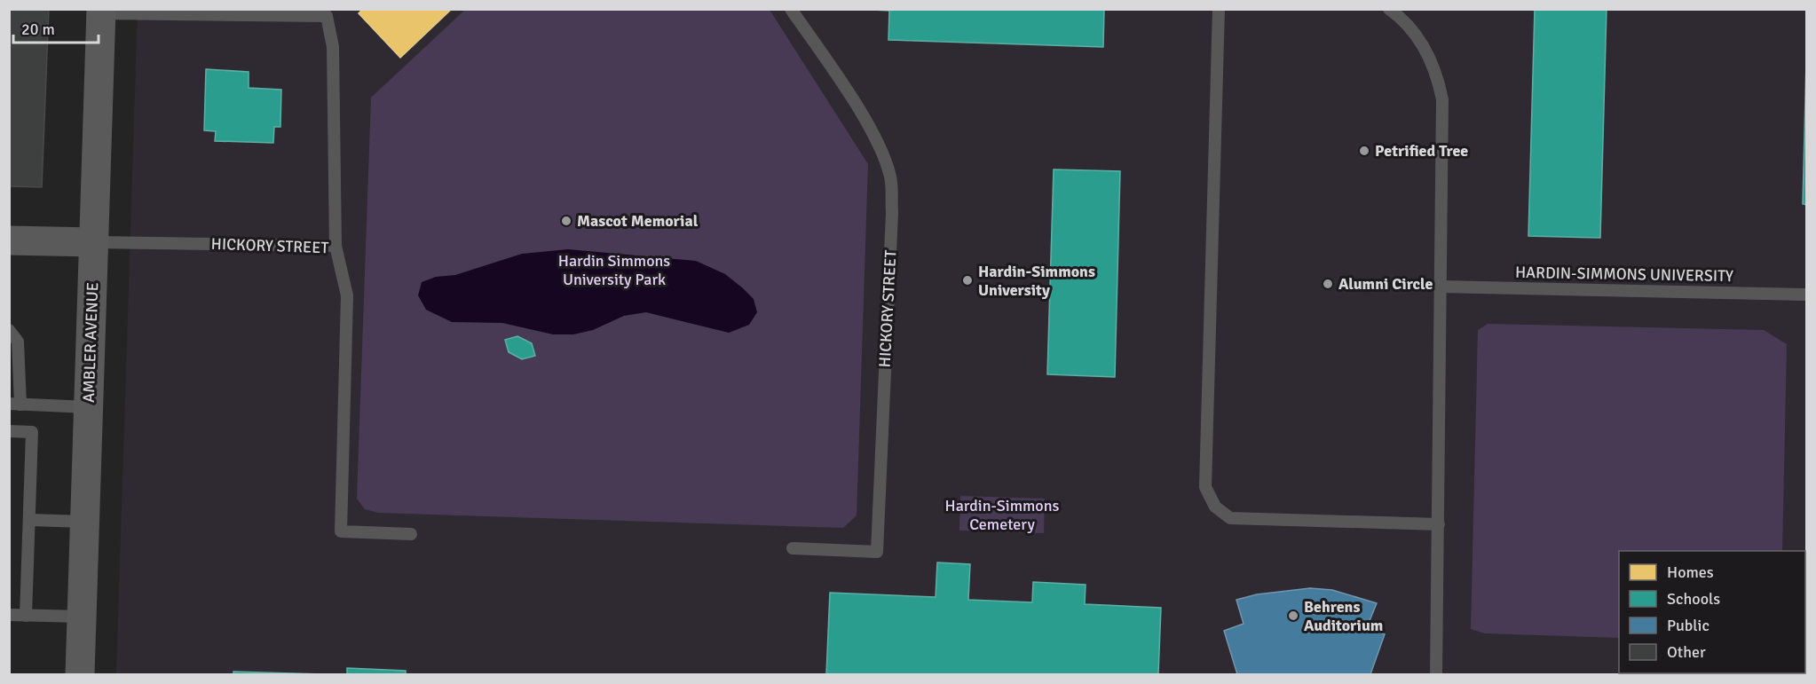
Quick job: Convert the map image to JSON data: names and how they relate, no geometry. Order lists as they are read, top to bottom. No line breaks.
{"streets":{"main road":["HICKORY STREET","AMBLER AVENUE"],"lane":["HARDIN-SIMMONS UNIVERSITY"]},"crossings":[["HICKORY STREET","AMBLER AVENUE"]],"parks":["Hardin Simmons University Park","Hardin-Simmons Cemetery"],"places":["Petrified Tree","Mascot Memorial","Hardin-Simmons University","Alumni Circle","Behrens Auditorium"],"legend":["Homes","Schools","Public","Other"],"scale_bar":"20 m"}
